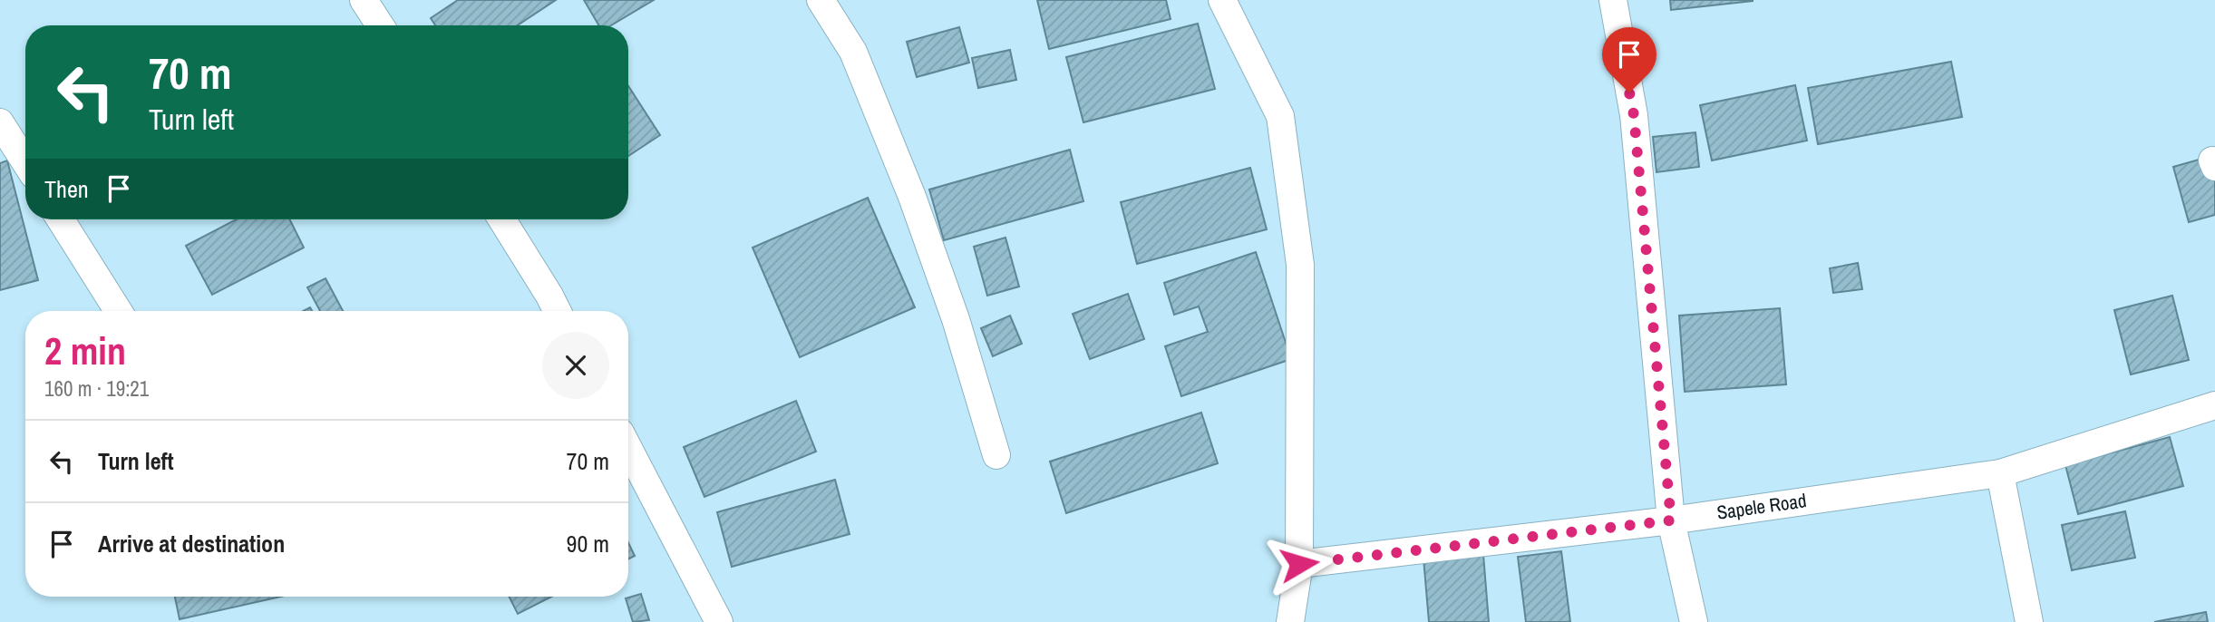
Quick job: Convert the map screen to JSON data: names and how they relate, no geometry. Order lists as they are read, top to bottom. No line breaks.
{"streets":{"street":["Sapele Road"]},"page":{"turn":["70 m","Turn left"],"then":"Then","heading":["2 min","160 m · 19:21"],"list":[{"name":"Turn left","value":"70 m"},{"name":"Arrive at destination","value":"90 m"}]}}
